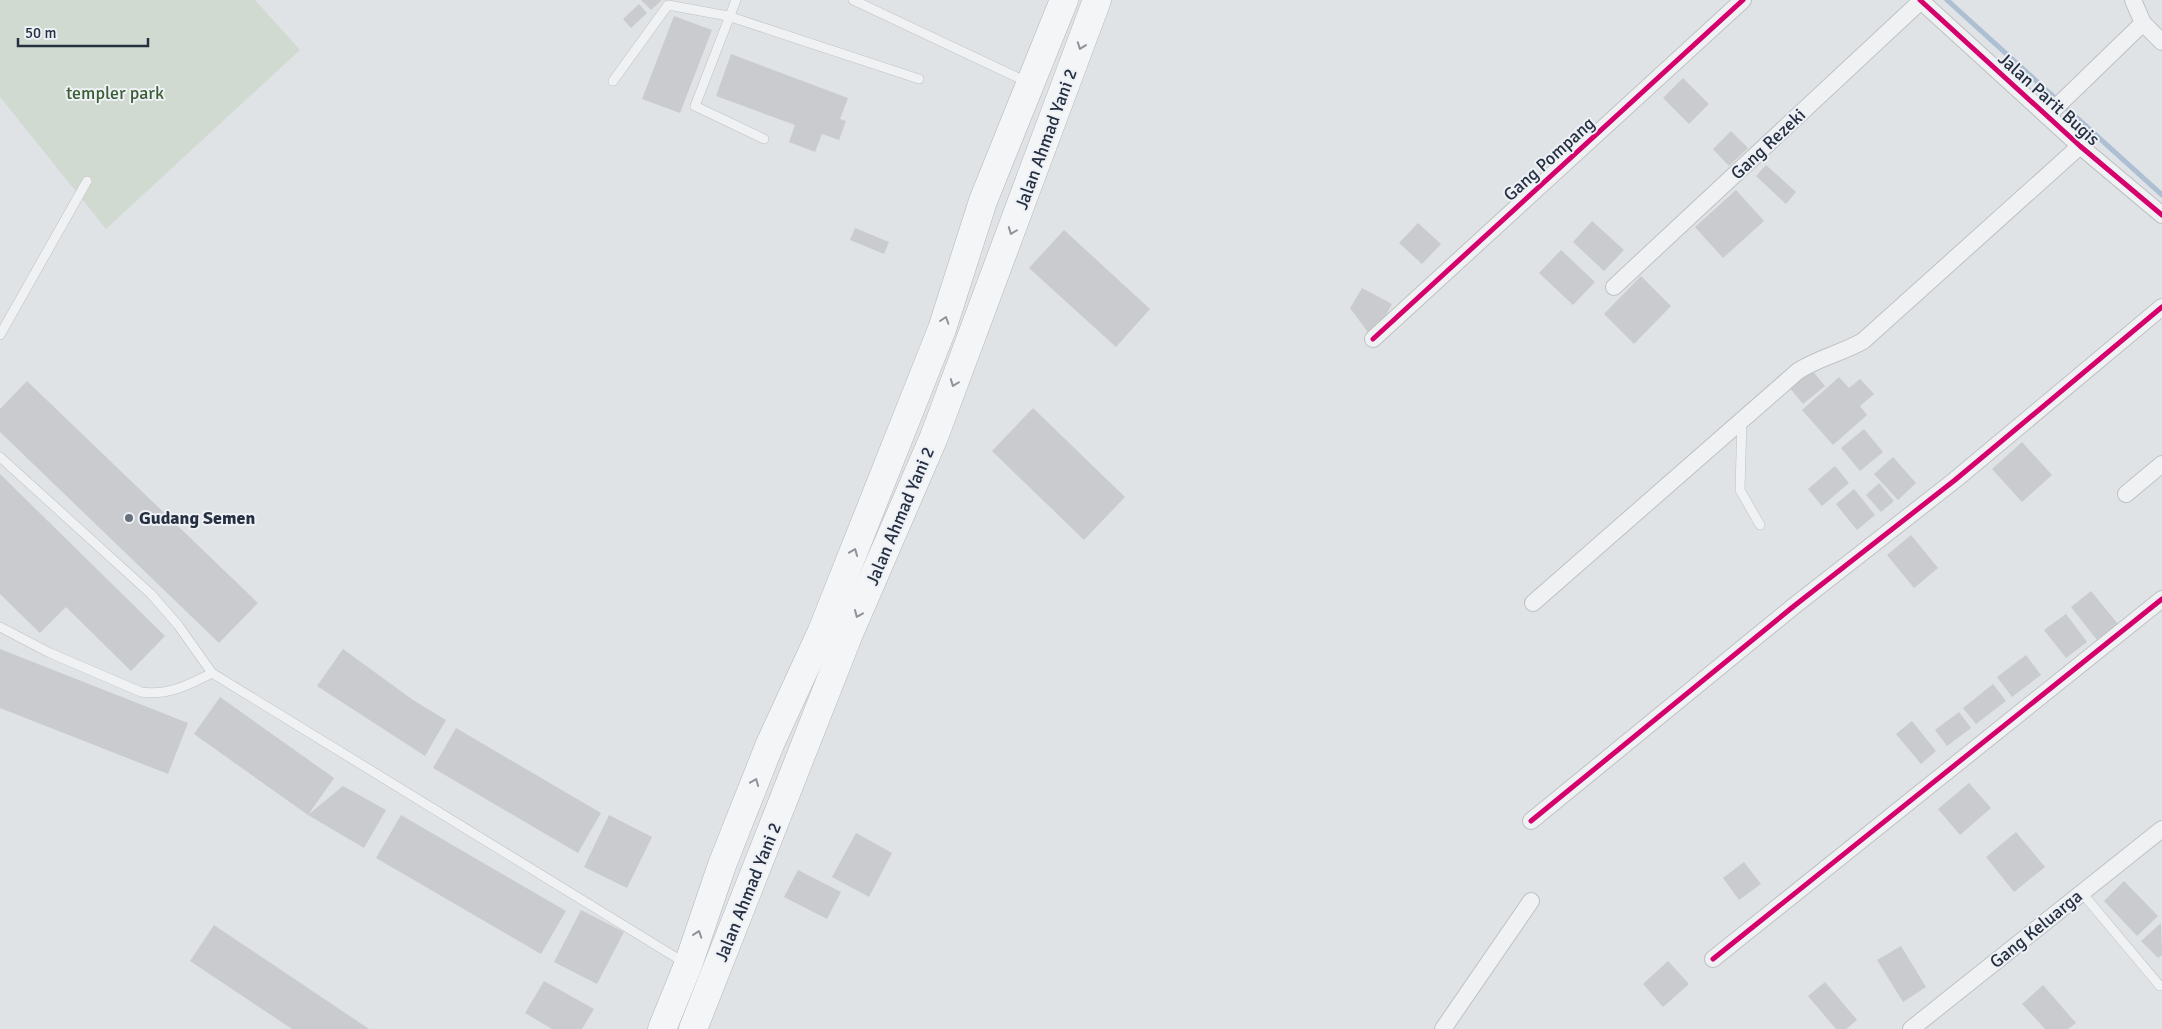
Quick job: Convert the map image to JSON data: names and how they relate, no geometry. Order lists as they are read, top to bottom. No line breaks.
{"streets":{"highway":["Jalan Ahmad Yani 2"],"street":["Jalan Parit Bugis","Gang Rezeki","Gang Pompang","Gang Keluarga"]},"crossings":[["Jalan Parit Bugis","Gang Rezeki"]],"parks":["templer park"],"places":["Gudang Semen"],"scale_bar":"50 m"}
